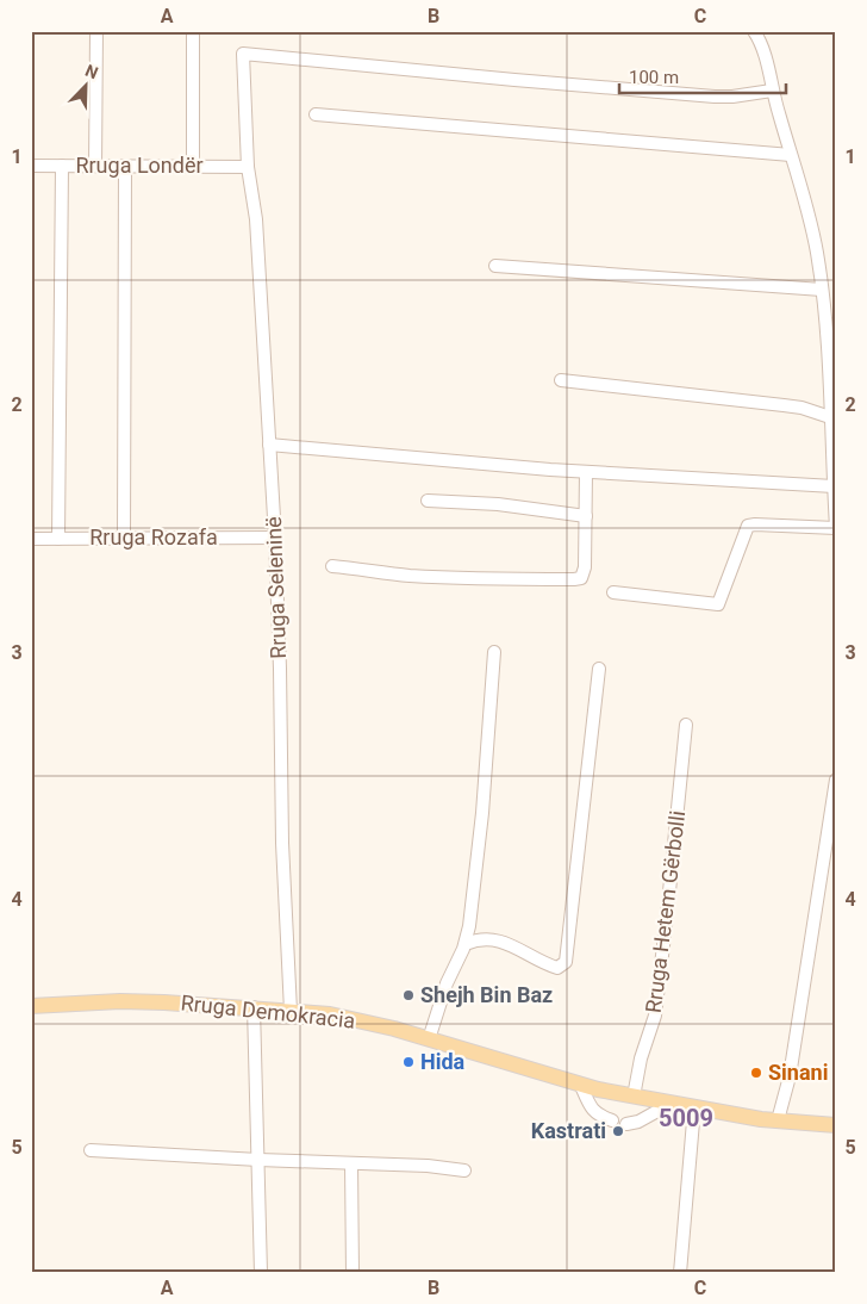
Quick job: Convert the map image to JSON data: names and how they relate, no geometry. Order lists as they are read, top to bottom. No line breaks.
{"streets":{"main road":["Rruga Demokracia"],"street":["Rruga Londër","Rruga Rozafa","Rruga Seleninë","Rruga Hetem Gërbolli"]},"crossings":[["Rruga Londër","Rruga Seleninë"],["Rruga Rozafa","Rruga Seleninë"],["Rruga Seleninë","Rruga Demokracia"],["Rruga Hetem Gërbolli","Rruga Demokracia"]],"districts":["5009"],"places":["Shejh Bin Baz","Hida","Sinani","Kastrati"],"scale_bar":"100 m","north":"top right","grid":{"columns":["A","B","C"],"rows":["1","2","3","4","5"]}}
